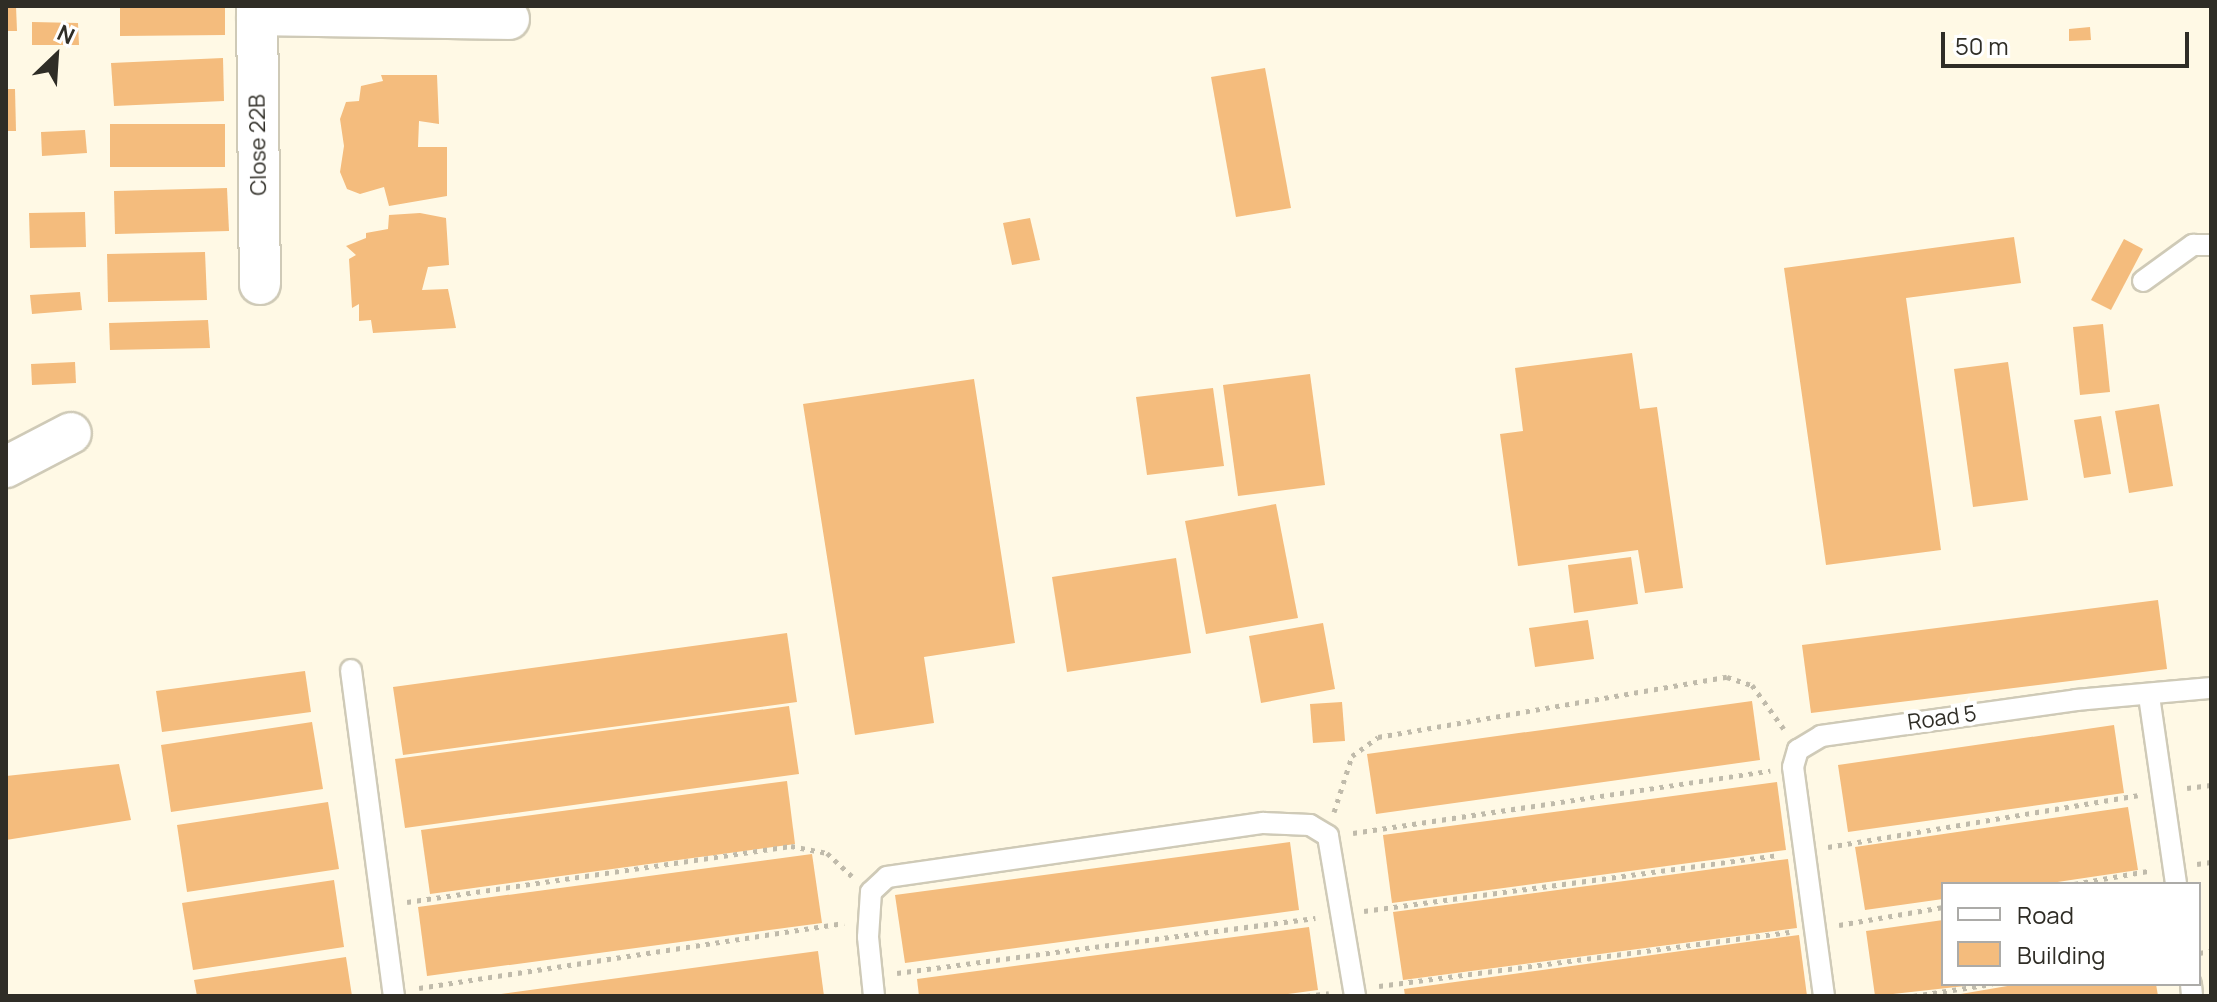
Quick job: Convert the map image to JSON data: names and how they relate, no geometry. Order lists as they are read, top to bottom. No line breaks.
{"streets":{"street":["Close 22B"],"lane":["Road 5"]},"legend":["Road","Building"],"scale_bar":"50 m","north":"top right"}
